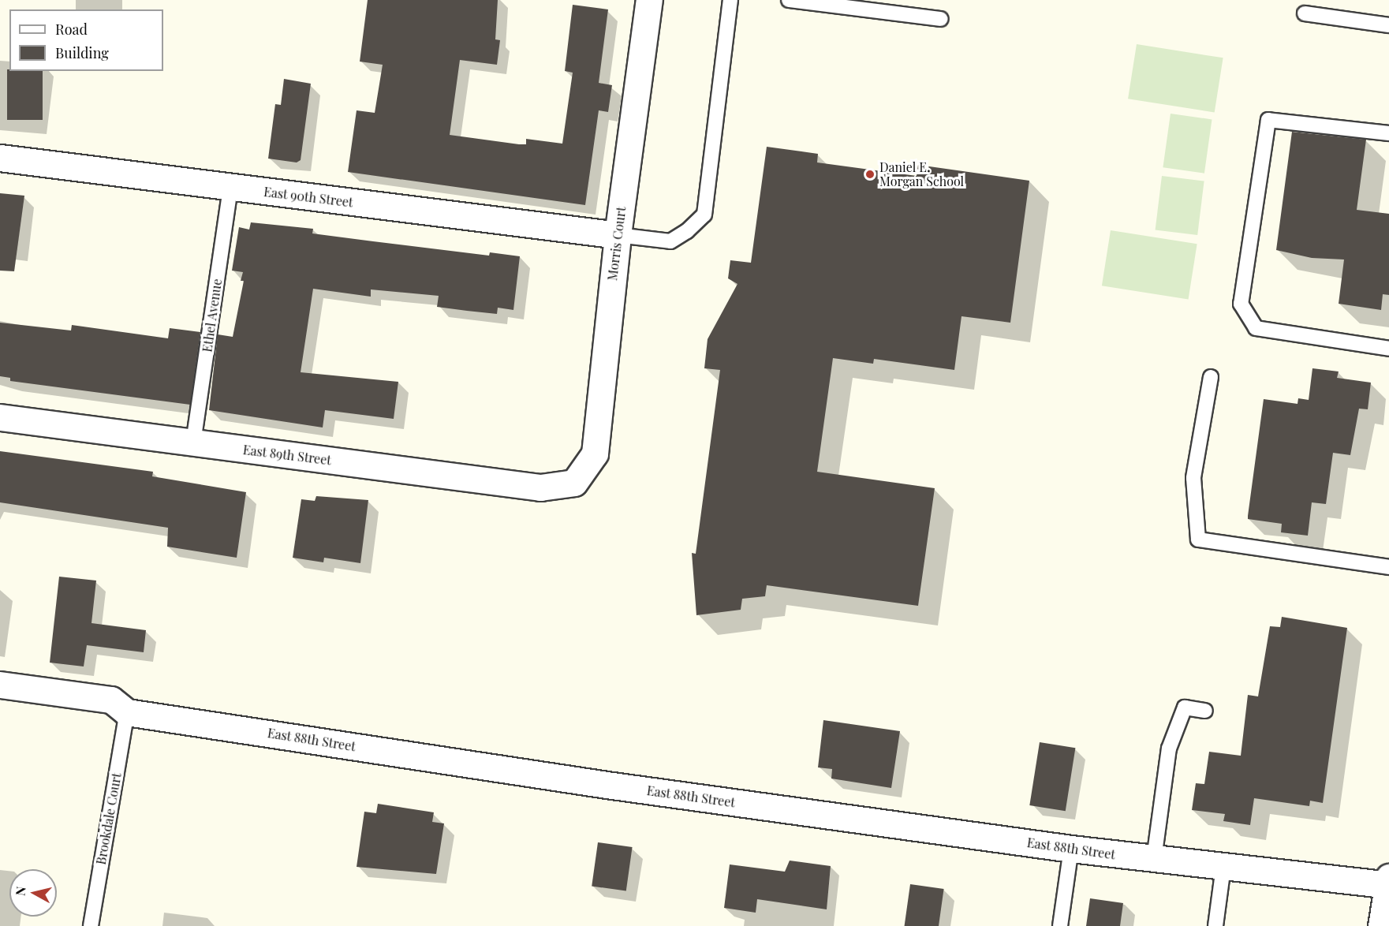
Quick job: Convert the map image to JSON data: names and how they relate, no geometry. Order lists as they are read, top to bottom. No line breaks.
{"streets":{"street":["East 90th Street","Morris Court","East 89th Street","East 88th Street"],"lane":["Ethel Avenue","Brookdale Court"]},"crossings":[["East 90th Street","Morris Court"],["East 90th Street","Ethel Avenue"],["Morris Court","East 89th Street"],["Ethel Avenue","East 89th Street"],["East 88th Street","Brookdale Court"]],"places":["Daniel E. Morgan School"],"legend":["Road","Building"],"north":"left"}
